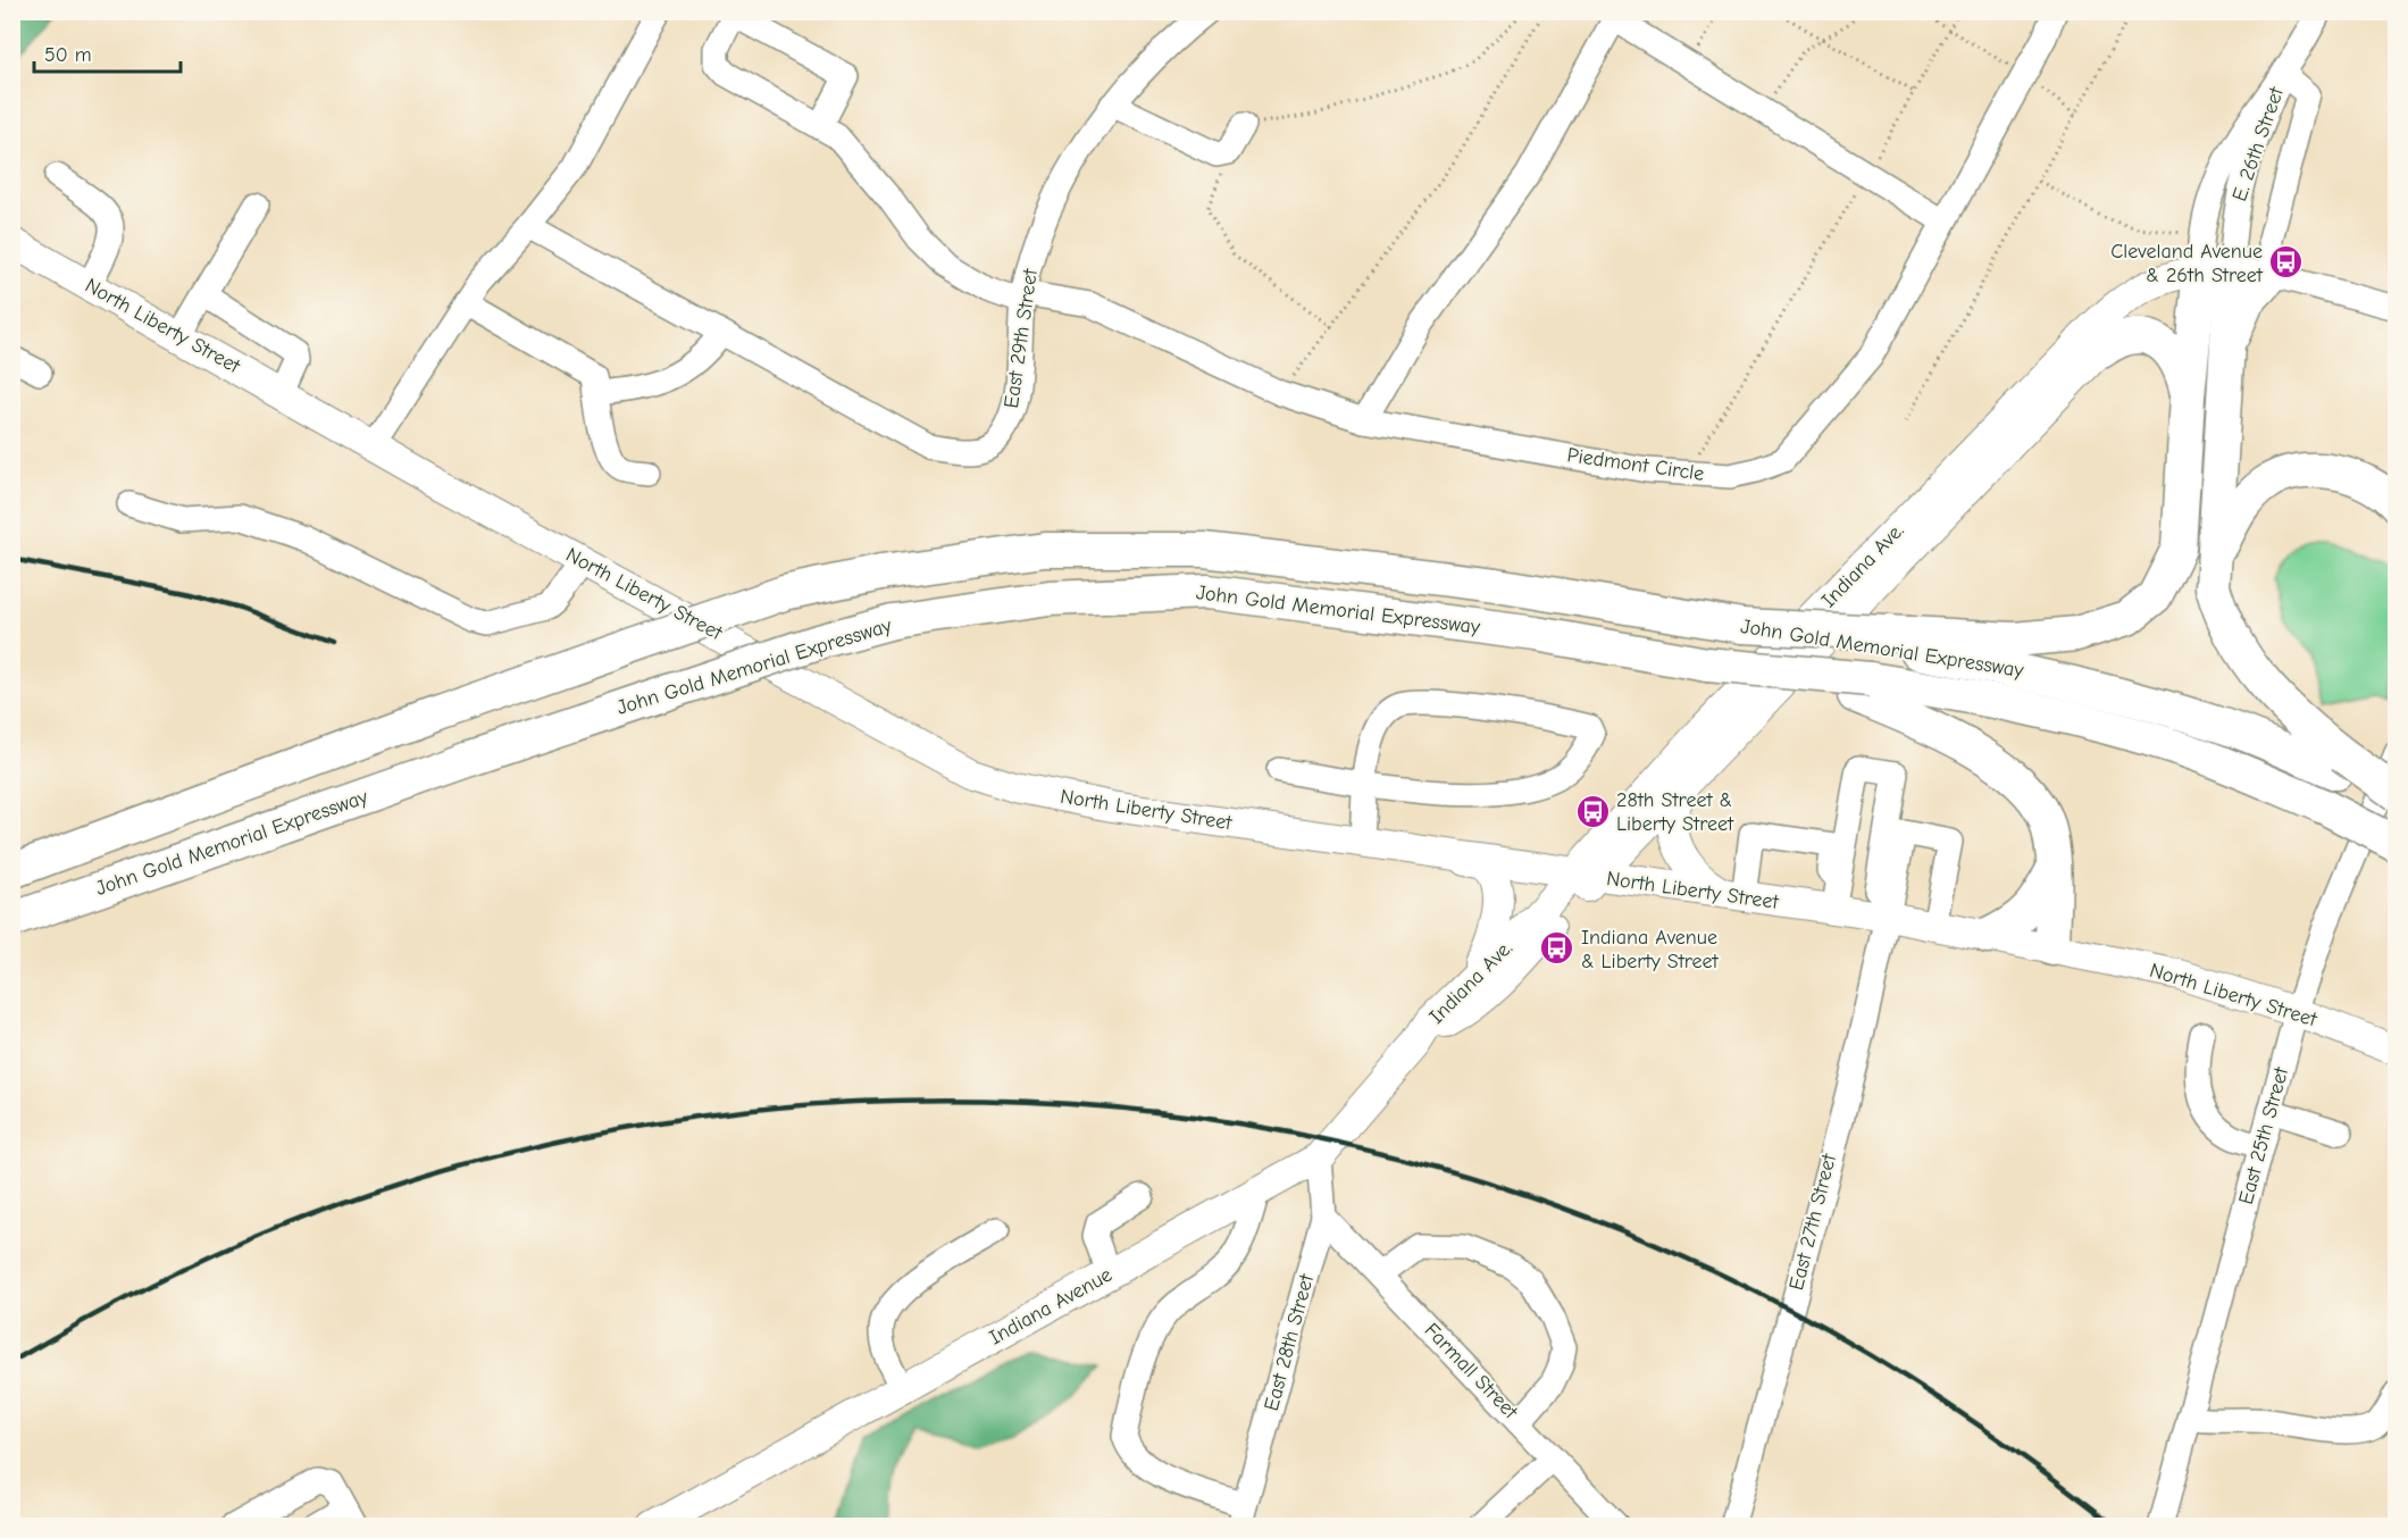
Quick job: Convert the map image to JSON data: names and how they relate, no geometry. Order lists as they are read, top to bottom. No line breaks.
{"streets":{"highway":["John Gold Memorial Expressway"],"main road":["North Liberty Street","Indiana Ave.","Indiana Avenue"],"street":["E. 26th Street","East 29th Street","Piedmont Circle","East 25th Street","East 27th Street","East 28th Street","Farmall Street"]},"crossings":[["E. 26th Street","Indiana Ave."],["North Liberty Street","Indiana Ave."],["North Liberty Street","East 25th Street"],["North Liberty Street","East 27th Street"],["East 29th Street","Piedmont Circle"],["Indiana Ave.","Indiana Avenue"],["Indiana Avenue","East 28th Street"],["East 28th Street","Farmall Street"]],"places":{"bus stop":["Cleveland Avenue & 26th Street","28th Street & Liberty Street","Indiana Avenue & Liberty Street"]},"scale_bar":"50 m"}
